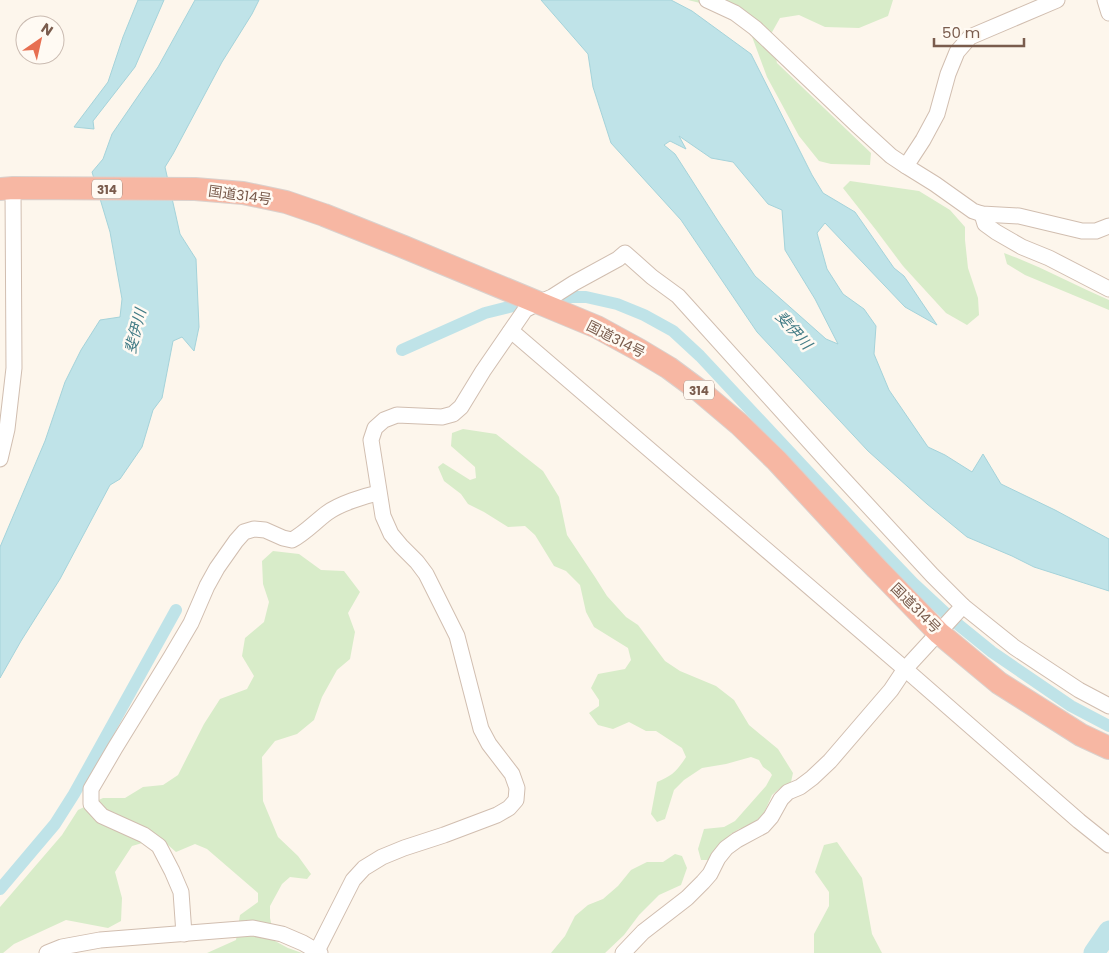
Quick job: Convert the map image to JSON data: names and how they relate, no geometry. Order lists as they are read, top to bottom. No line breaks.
{"streets":{"highway":["314","国道314号"]},"water":["斐伊川"],"scale_bar":"50 m","north":"top right"}
